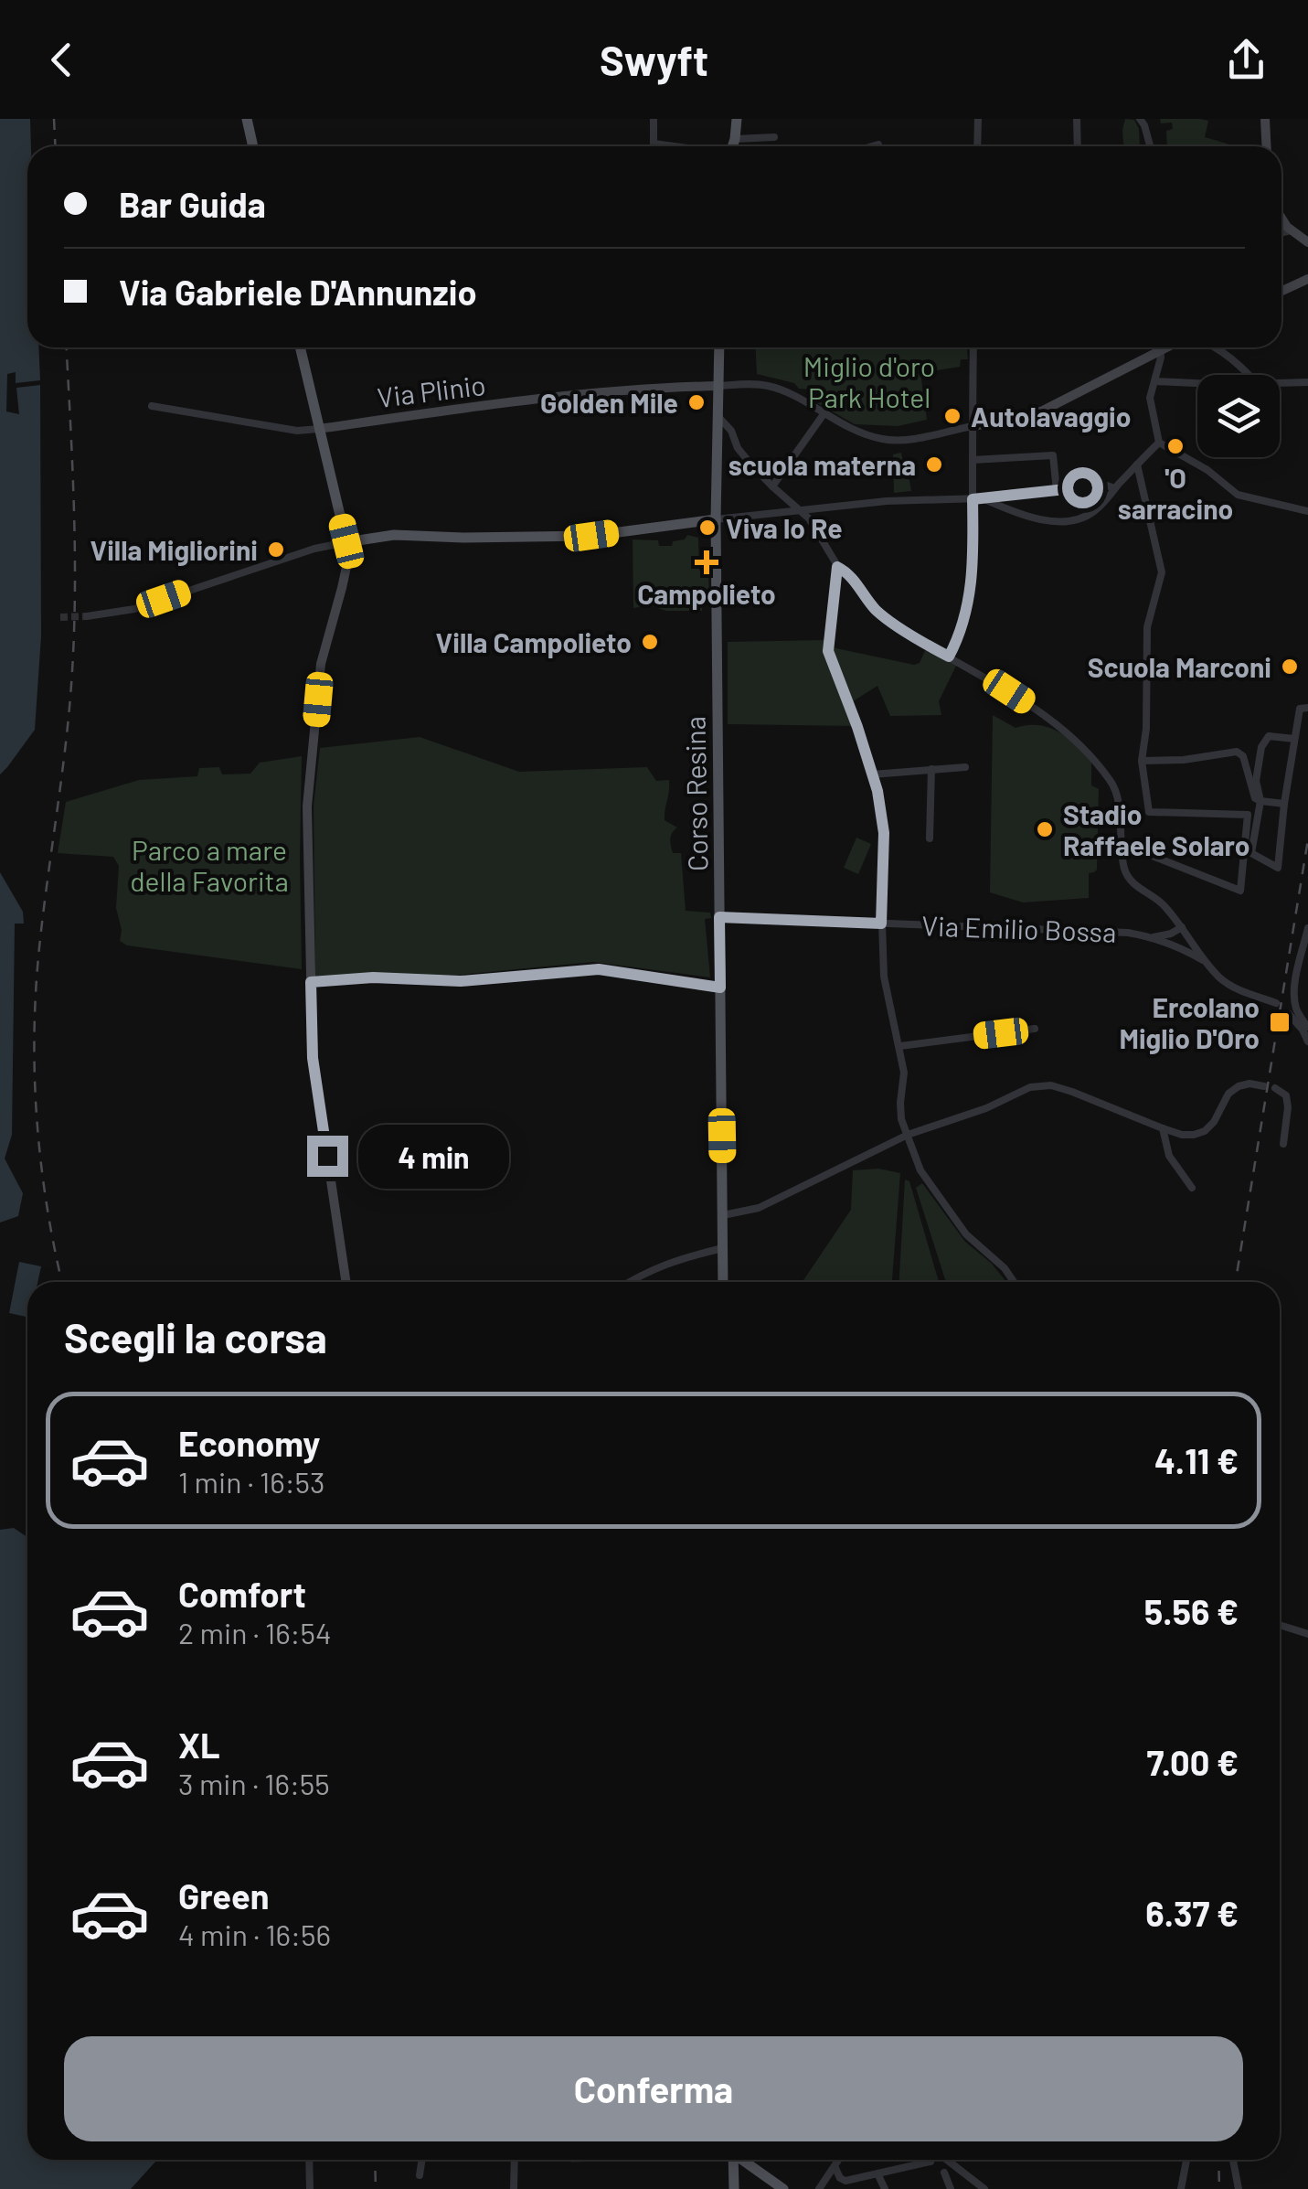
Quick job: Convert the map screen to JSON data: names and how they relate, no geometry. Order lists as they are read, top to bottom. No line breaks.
{"streets":{"main road":["Corso Resina"],"street":["Via Plinio","Via Emilio Bossa"]},"crossings":[["Via Plinio","Corso Resina"],["Corso Resina","Via Emilio Bossa"]],"parks":["Miglio d'oro Park Hotel","Parco a mare della Favorita"],"places":{"other":["Golden Mile","Autolavaggio","'O sarracino","scuola materna","Viva lo Re","Villa Migliorini","Villa Campolieto","Scuola Marconi","Stadio Raffaele Solaro"],"health":["Campolieto"],"transit":["Ercolano Miglio D'Oro"]},"page":{"header":"Swyft","banner":["Bar Guida","Via Gabriele D'Annunzio"],"bubble":"4 min","heading":"Scegli la corsa","list":[{"name":"Economy","note":"1 min · 16:53","value":"4.11 €"},{"name":"Comfort","note":"2 min · 16:54","value":"5.56 €"},{"name":"XL","note":"3 min · 16:55","value":"7.00 €"},{"name":"Green","note":"4 min · 16:56","value":"6.37 €"}],"buttons":"Conferma"}}
